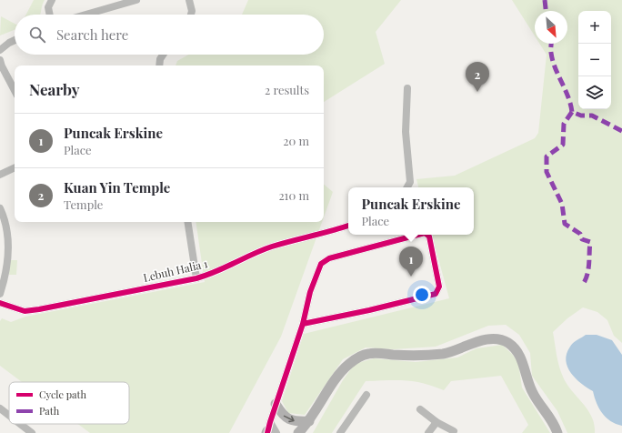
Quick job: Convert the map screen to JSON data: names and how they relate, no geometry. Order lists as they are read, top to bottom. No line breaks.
{"streets":{"street":["Lebuh Halia 1"]},"legend":["Cycle path","Path"],"north":"bottom right","page":{"map_buttons":["+","−"],"search":"Search here","pins":["2","1"],"heading":["Nearby","2 results"],"list":[{"mark":"1","name":"Puncak Erskine","note":"Place","value":"20 m"},{"mark":"2","name":"Kuan Yin Temple","note":"Temple","value":"210 m"}],"popup":["Puncak Erskine","Place"]}}
